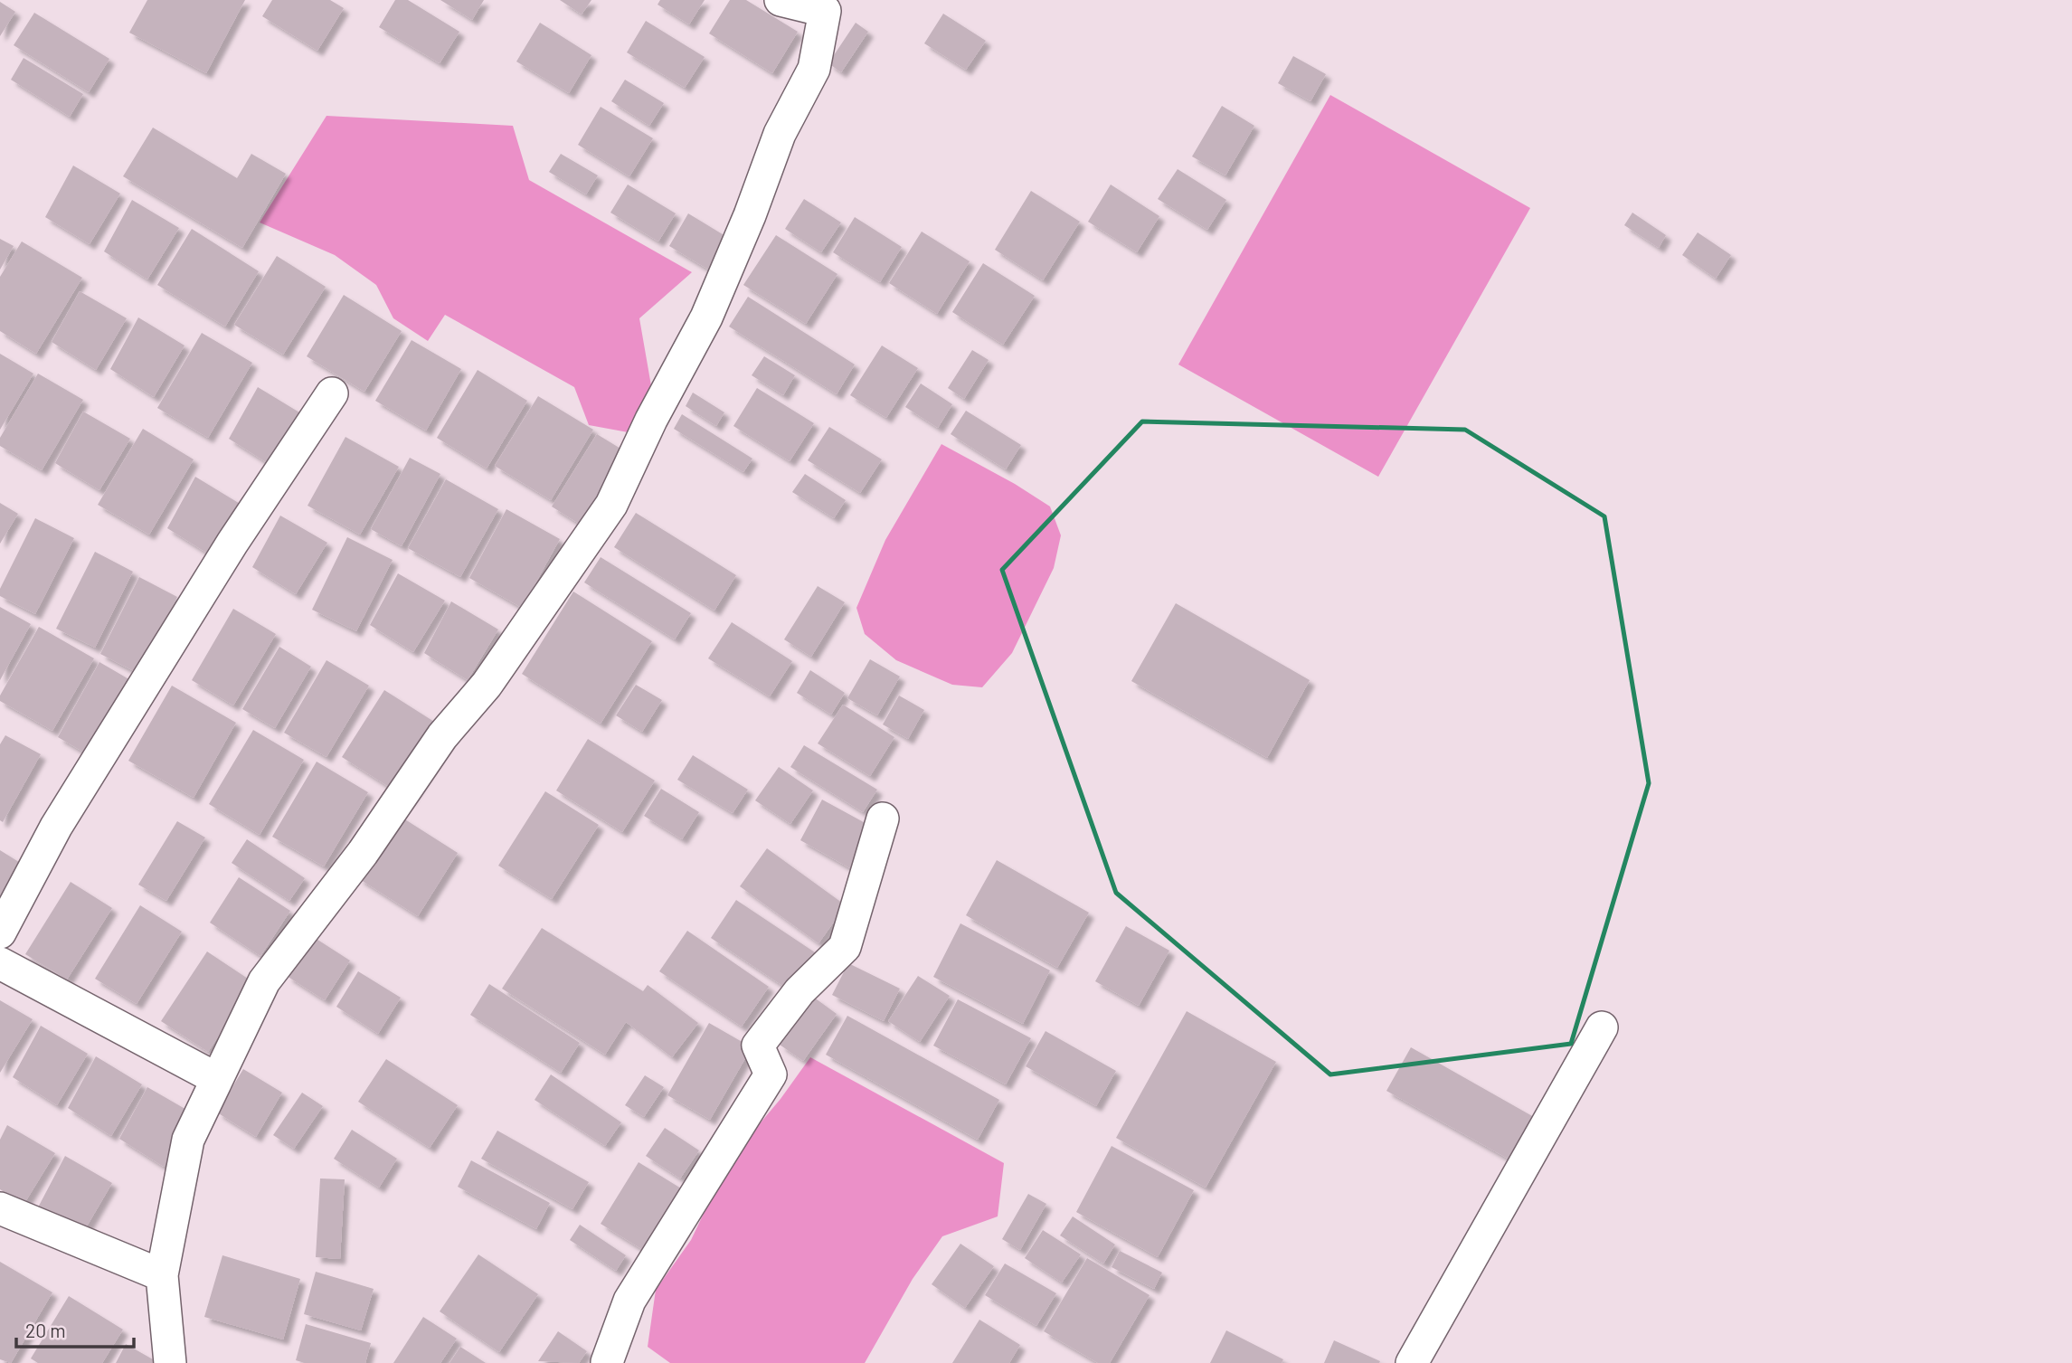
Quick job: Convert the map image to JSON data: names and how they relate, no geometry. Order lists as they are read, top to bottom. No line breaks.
{"scale_bar":"20 m"}
